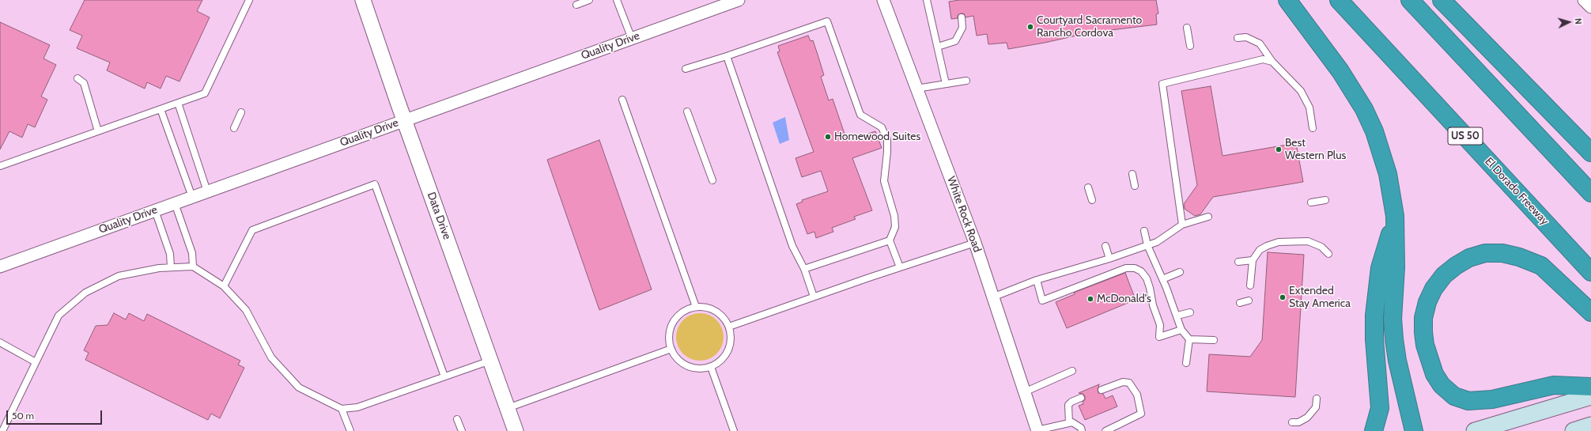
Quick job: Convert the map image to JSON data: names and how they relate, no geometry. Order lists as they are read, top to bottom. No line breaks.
{"streets":{"highway":["US 50","El Dorado Freeway"],"street":["Quality Drive","White Rock Road","Data Drive"]},"crossings":[["Quality Drive","Data Drive"]],"places":["Courtyard Sacramento Rancho Cordova","Homewood Suites","Best Western Plus","Extended Stay America","McDonald's"],"scale_bar":"50 m","north":"right"}
